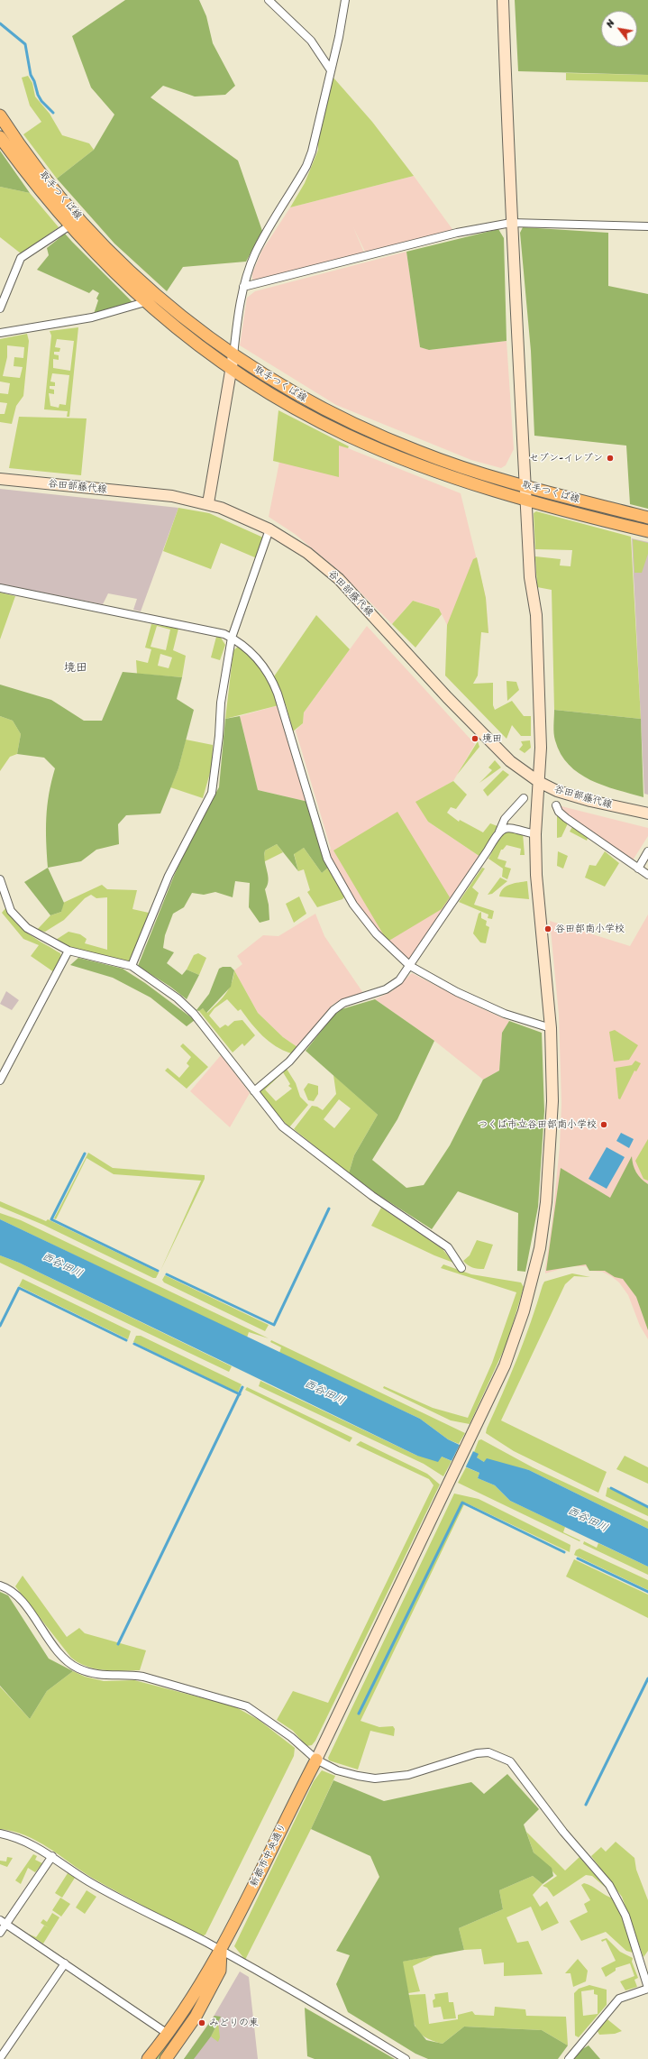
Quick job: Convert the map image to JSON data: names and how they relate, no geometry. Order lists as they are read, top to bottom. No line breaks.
{"streets":{"main road":["取手つくば線","新都市中央通り"],"street":["谷田部藤代線"]},"districts":["境田"],"water":["西谷田川"],"places":["セブン-イレブン","境田","谷田部南小学校","つくば市立谷田部南小学校","みどりの東"],"north":"top left"}
